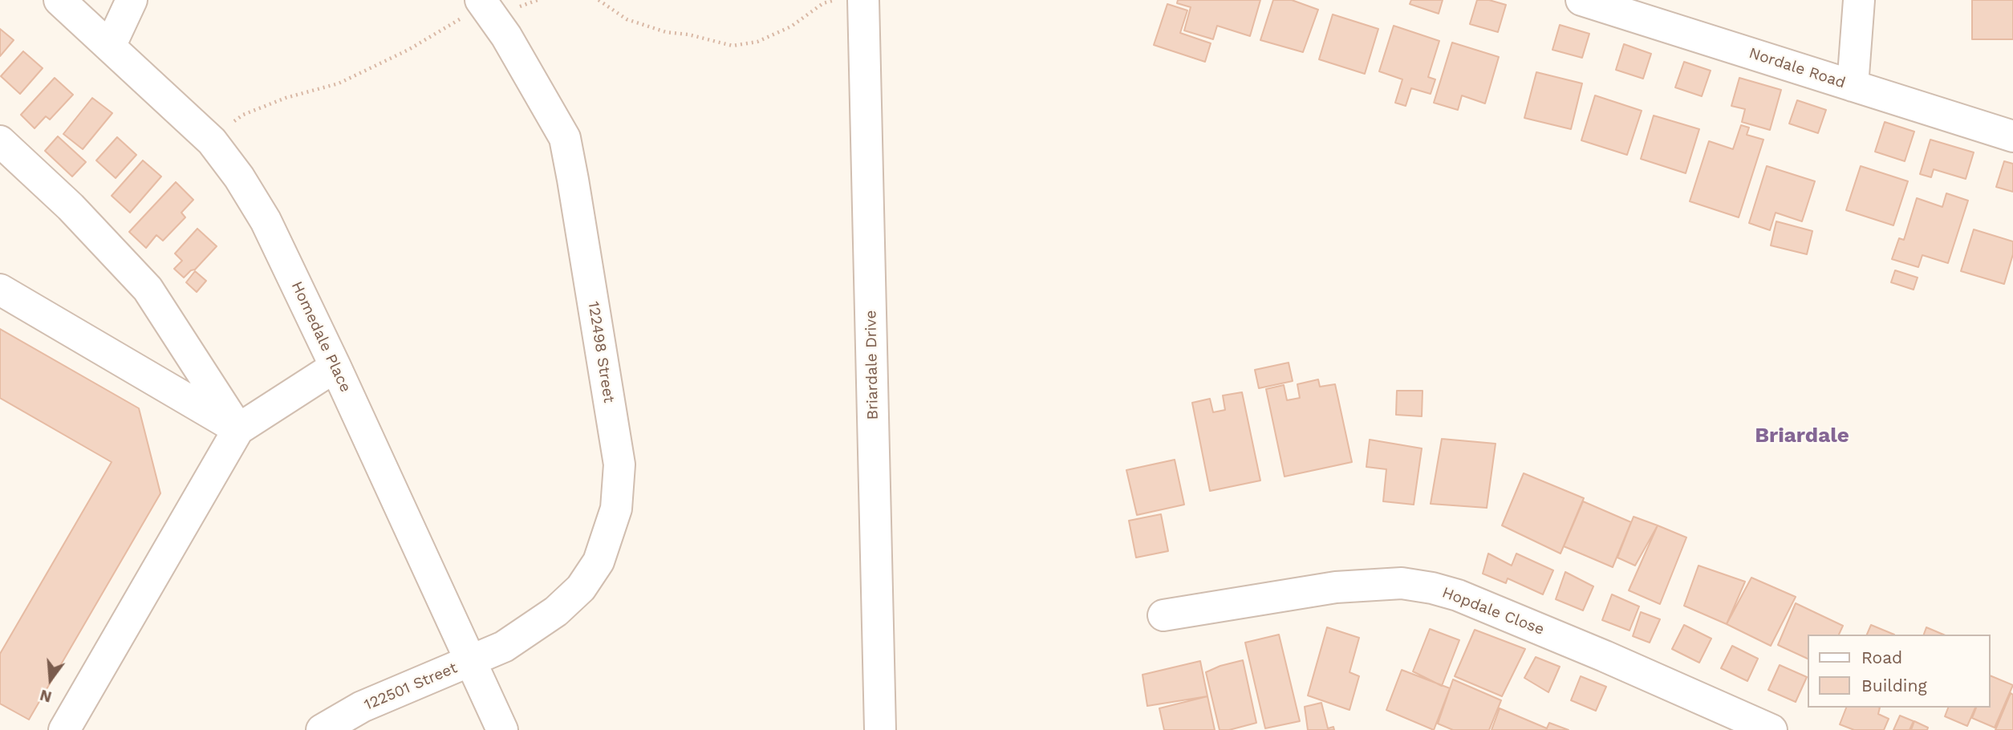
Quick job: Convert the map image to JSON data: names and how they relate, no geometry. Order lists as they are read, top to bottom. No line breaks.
{"streets":{"street":["Nordale Road","Homedale Place","122498 Street","Briardale Drive","Hopdale Close","122501 Street"]},"crossings":[["Homedale Place","122498 Street"],["Homedale Place","122501 Street"],["122498 Street","122501 Street"]],"districts":["Briardale"],"legend":["Road","Building"],"north":"bottom"}
